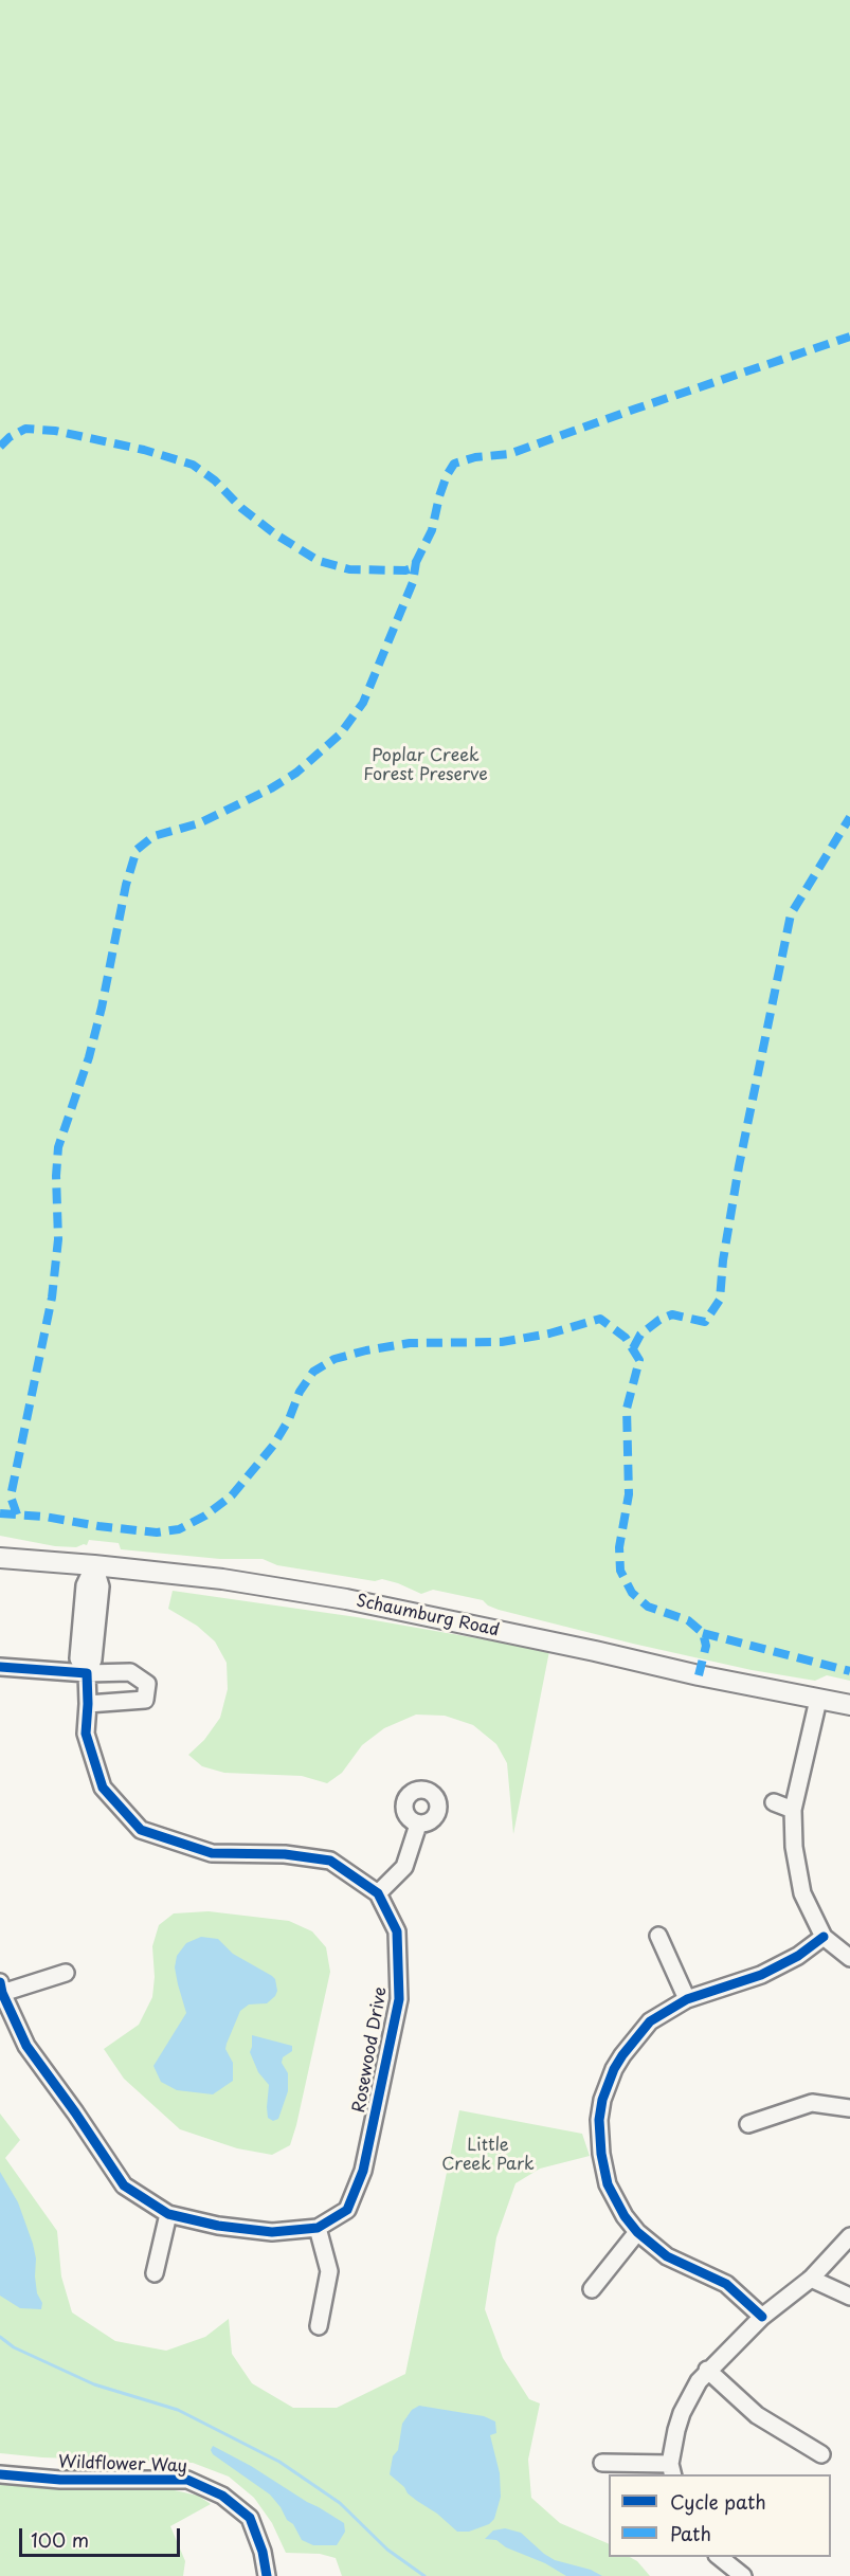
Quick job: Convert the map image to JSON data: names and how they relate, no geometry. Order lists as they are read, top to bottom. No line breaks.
{"streets":{"main road":["Schaumburg Road"],"street":["Rosewood Drive","Wildflower Way"]},"crossings":[["Schaumburg Road","Rosewood Drive"]],"parks":["Poplar Creek Forest Preserve","Little Creek Park"],"legend":["Cycle path","Path"],"scale_bar":"100 m"}
